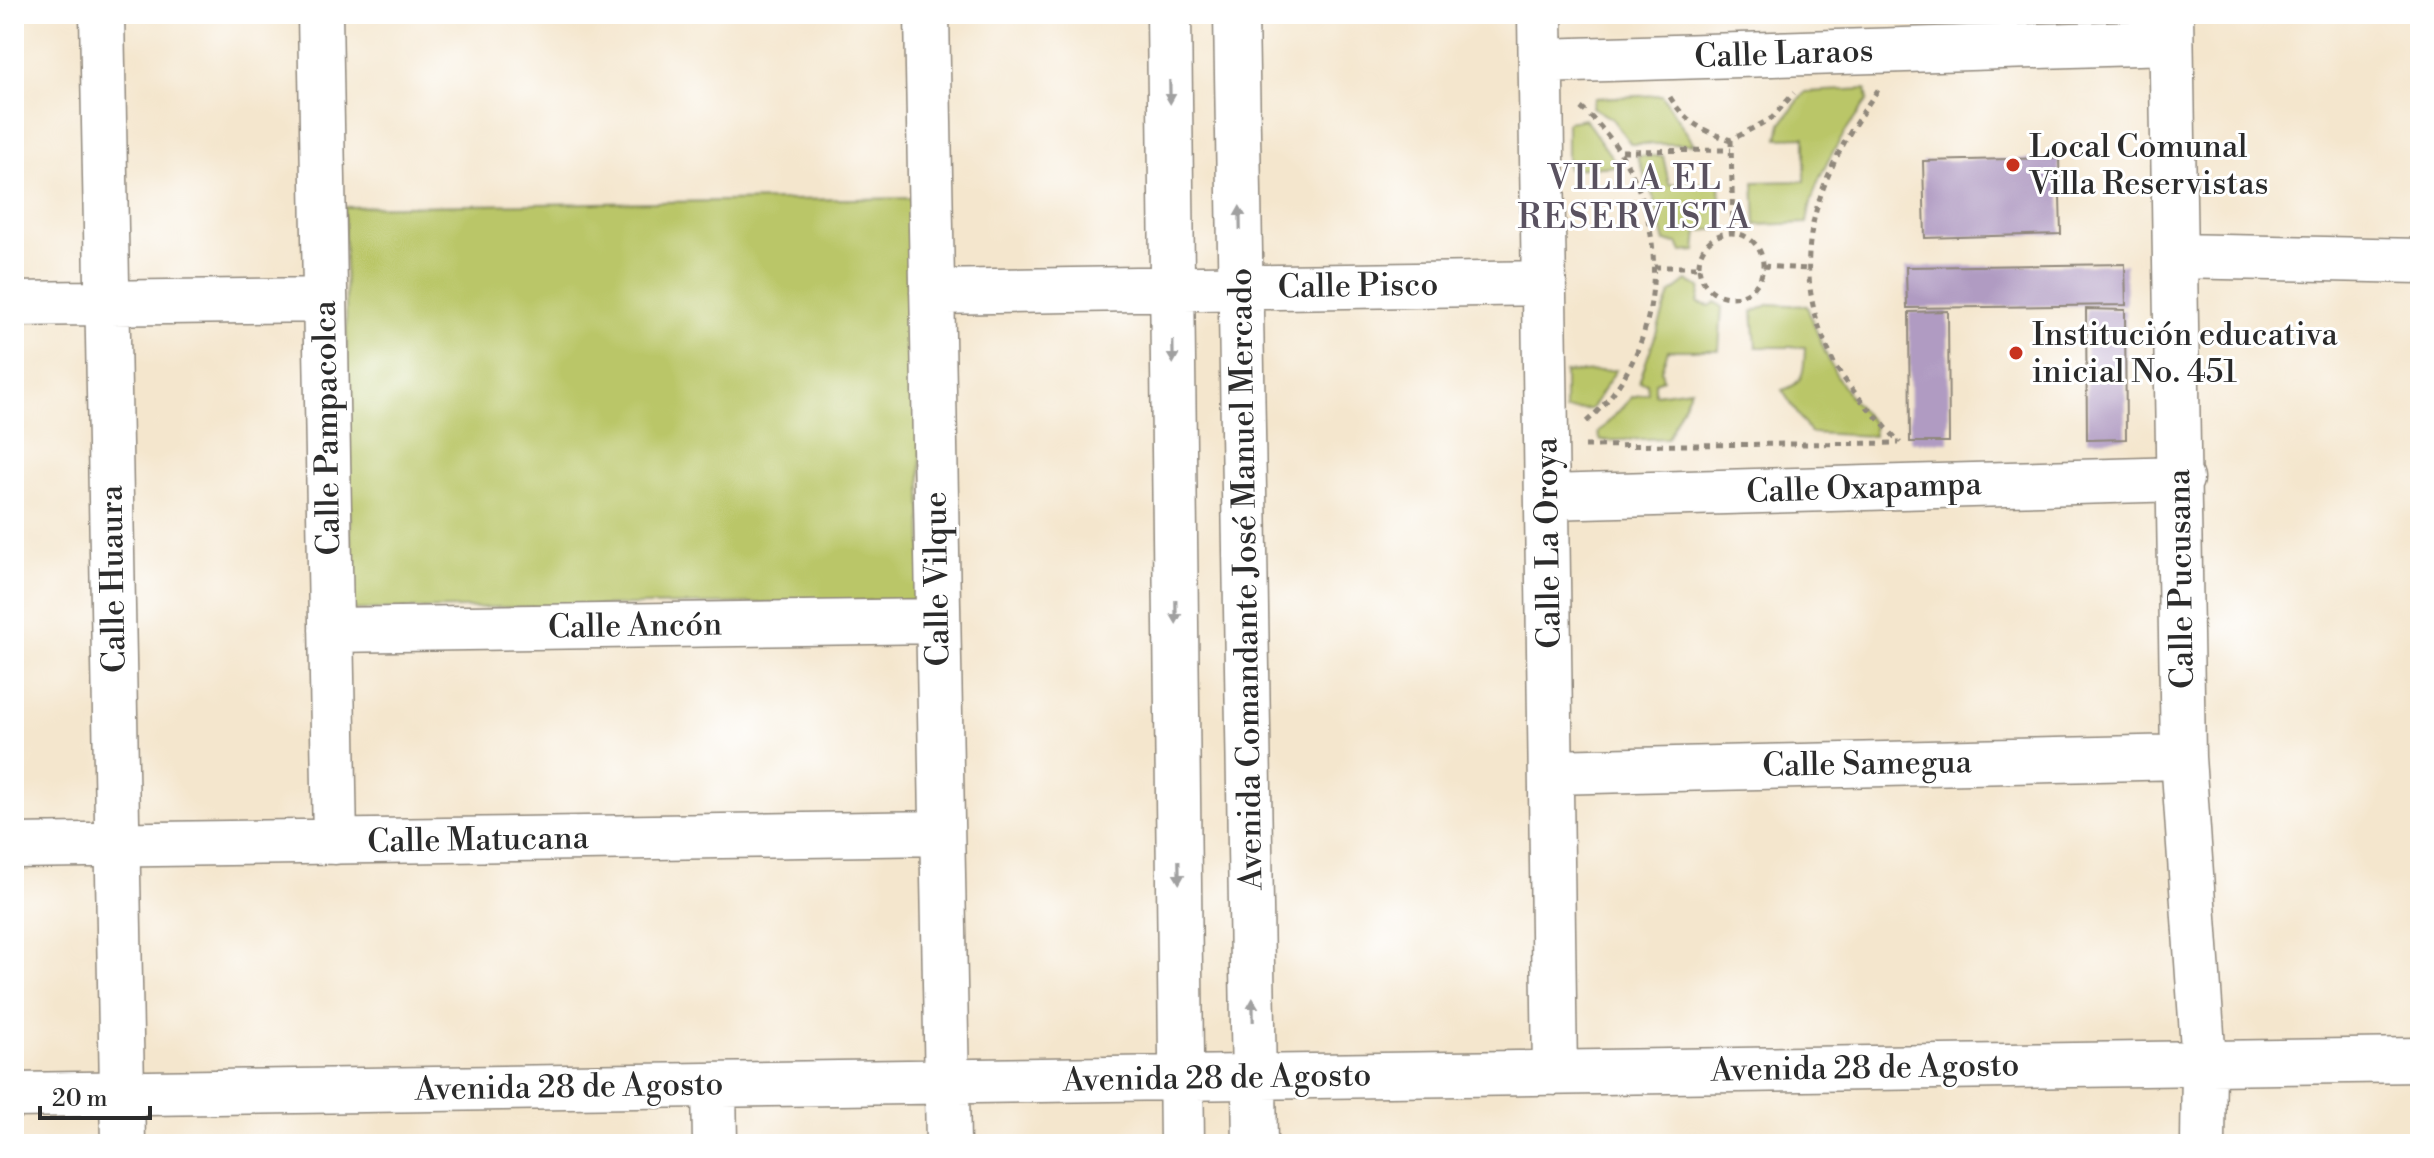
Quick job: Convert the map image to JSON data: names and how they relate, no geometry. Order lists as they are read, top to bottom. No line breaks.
{"streets":{"street":["Calle Laraos","Calle Pisco","Calle Pampacolca","Calle Oxapampa","Calle La Oroya","Calle Huaura","Calle Vilque","Avenida Comandante José Manuel Mercado","Calle Pucusana","Calle Ancón","Calle Samegua","Calle Matucana","Avenida 28 de Agosto"]},"crossings":[["Calle Laraos","Calle La Oroya"],["Calle Laraos","Calle Pucusana"],["Calle Pisco","Calle La Oroya"],["Calle Pisco","Calle Vilque"],["Calle Pisco","Avenida Comandante José Manuel Mercado"],["Calle Pampacolca","Calle Ancón"],["Calle Pampacolca","Calle Matucana"],["Calle Oxapampa","Calle La Oroya"],["Calle Oxapampa","Calle Pucusana"],["Calle La Oroya","Calle Samegua"],["Calle La Oroya","Avenida 28 de Agosto"],["Calle Huaura","Calle Matucana"],["Calle Huaura","Avenida 28 de Agosto"],["Calle Vilque","Calle Ancón"],["Calle Vilque","Calle Matucana"],["Calle Vilque","Avenida 28 de Agosto"],["Avenida Comandante José Manuel Mercado","Avenida 28 de Agosto"],["Calle Pucusana","Calle Samegua"],["Calle Pucusana","Avenida 28 de Agosto"]],"districts":["VILLA EL RESERVISTA"],"places":["Local Comunal Villa Reservistas","Institución educativa inicial No. 451"],"scale_bar":"20 m"}
